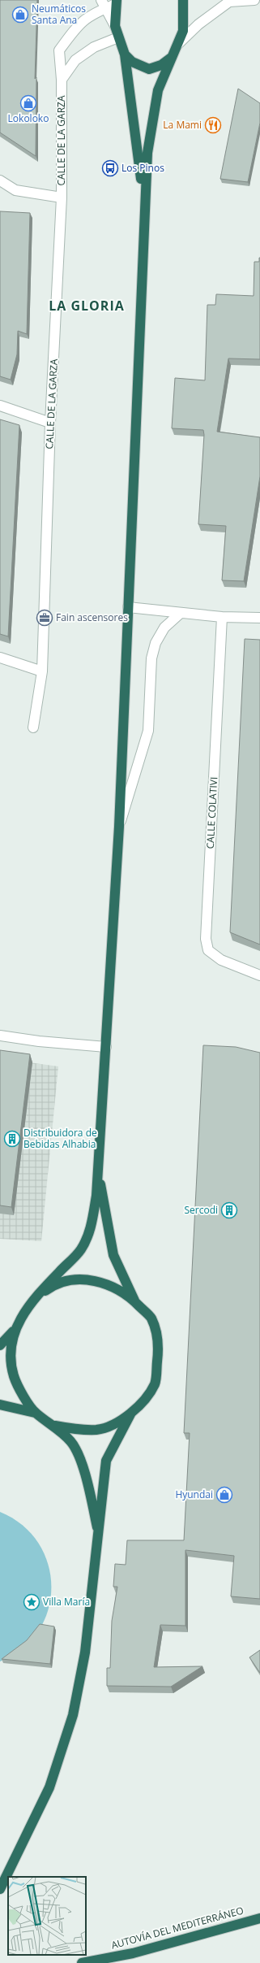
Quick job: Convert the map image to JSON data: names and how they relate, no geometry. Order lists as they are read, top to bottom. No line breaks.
{"streets":{"highway":["AUTOVÍA DEL MEDITERRÁNEO"],"street":["CALLE DE LA GARZA","CALLE COLATIVI"]},"districts":["LA GLORIA"],"places":{"shop":["Neumáticos Santa Ana","Lokoloko","Hyundai"],"restaurant":["La Mami"],"bus stop":["Los Pinos"],"office":["Fain ascensores"],"building":["Distribuidora de Bebidas Alhabia","Sercodi"],"place":["Villa María"]}}
